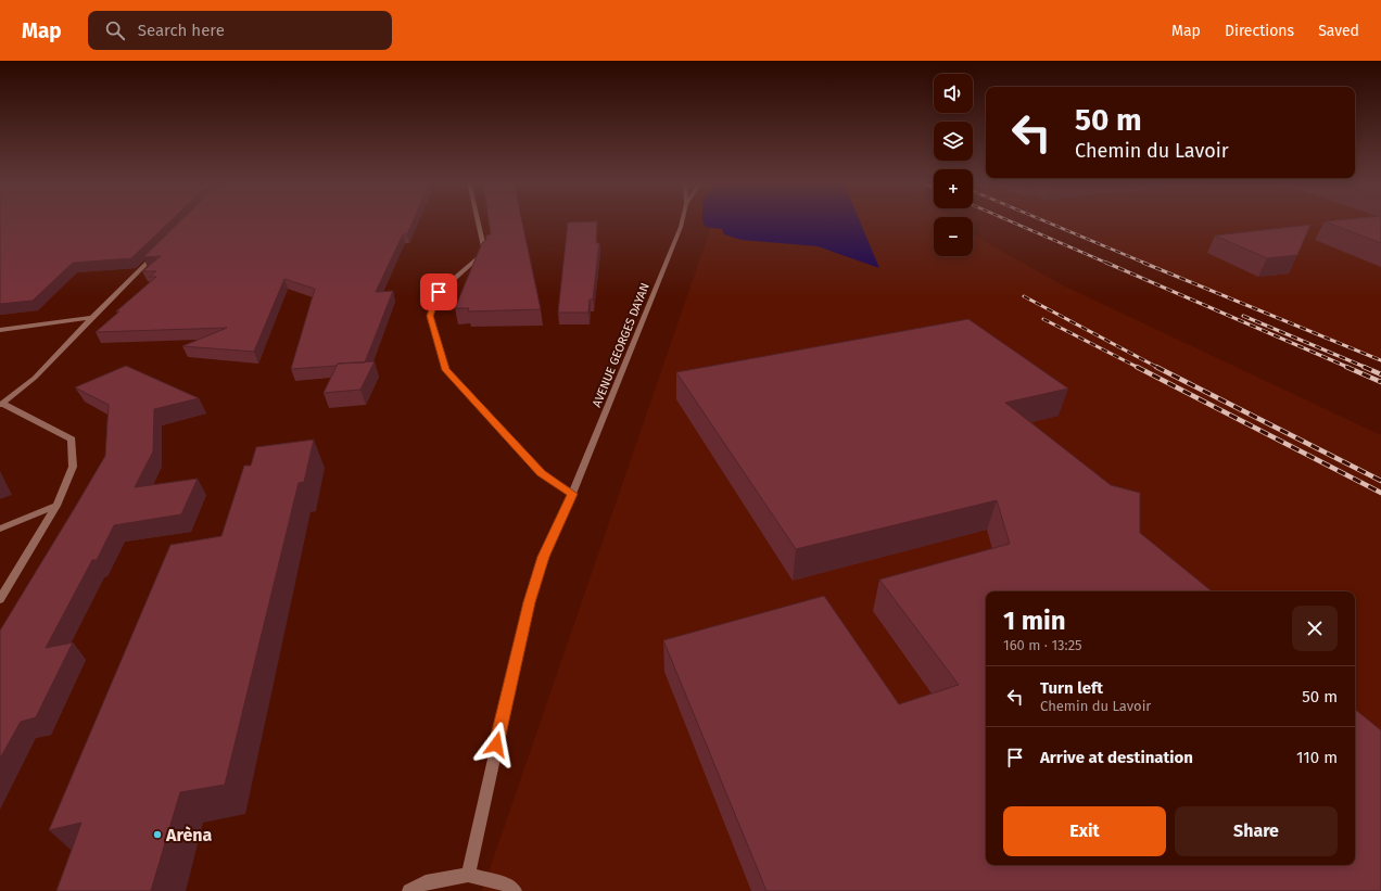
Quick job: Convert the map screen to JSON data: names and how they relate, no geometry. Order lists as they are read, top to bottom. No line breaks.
{"streets":{"street":["AVENUE GEORGES DAYAN"]},"places":["Arèna"],"page":{"header":"Map","search":"Search here","nav":["Map","Directions","Saved"],"map_buttons":["+","−"],"turn":["50 m","Chemin du Lavoir"],"heading":["1 min","160 m · 13:25"],"list":[{"name":"Turn left","note":"Chemin du Lavoir","value":"50 m"},{"name":"Arrive at destination","value":"110 m"}],"buttons":["Exit","Share"]}}
